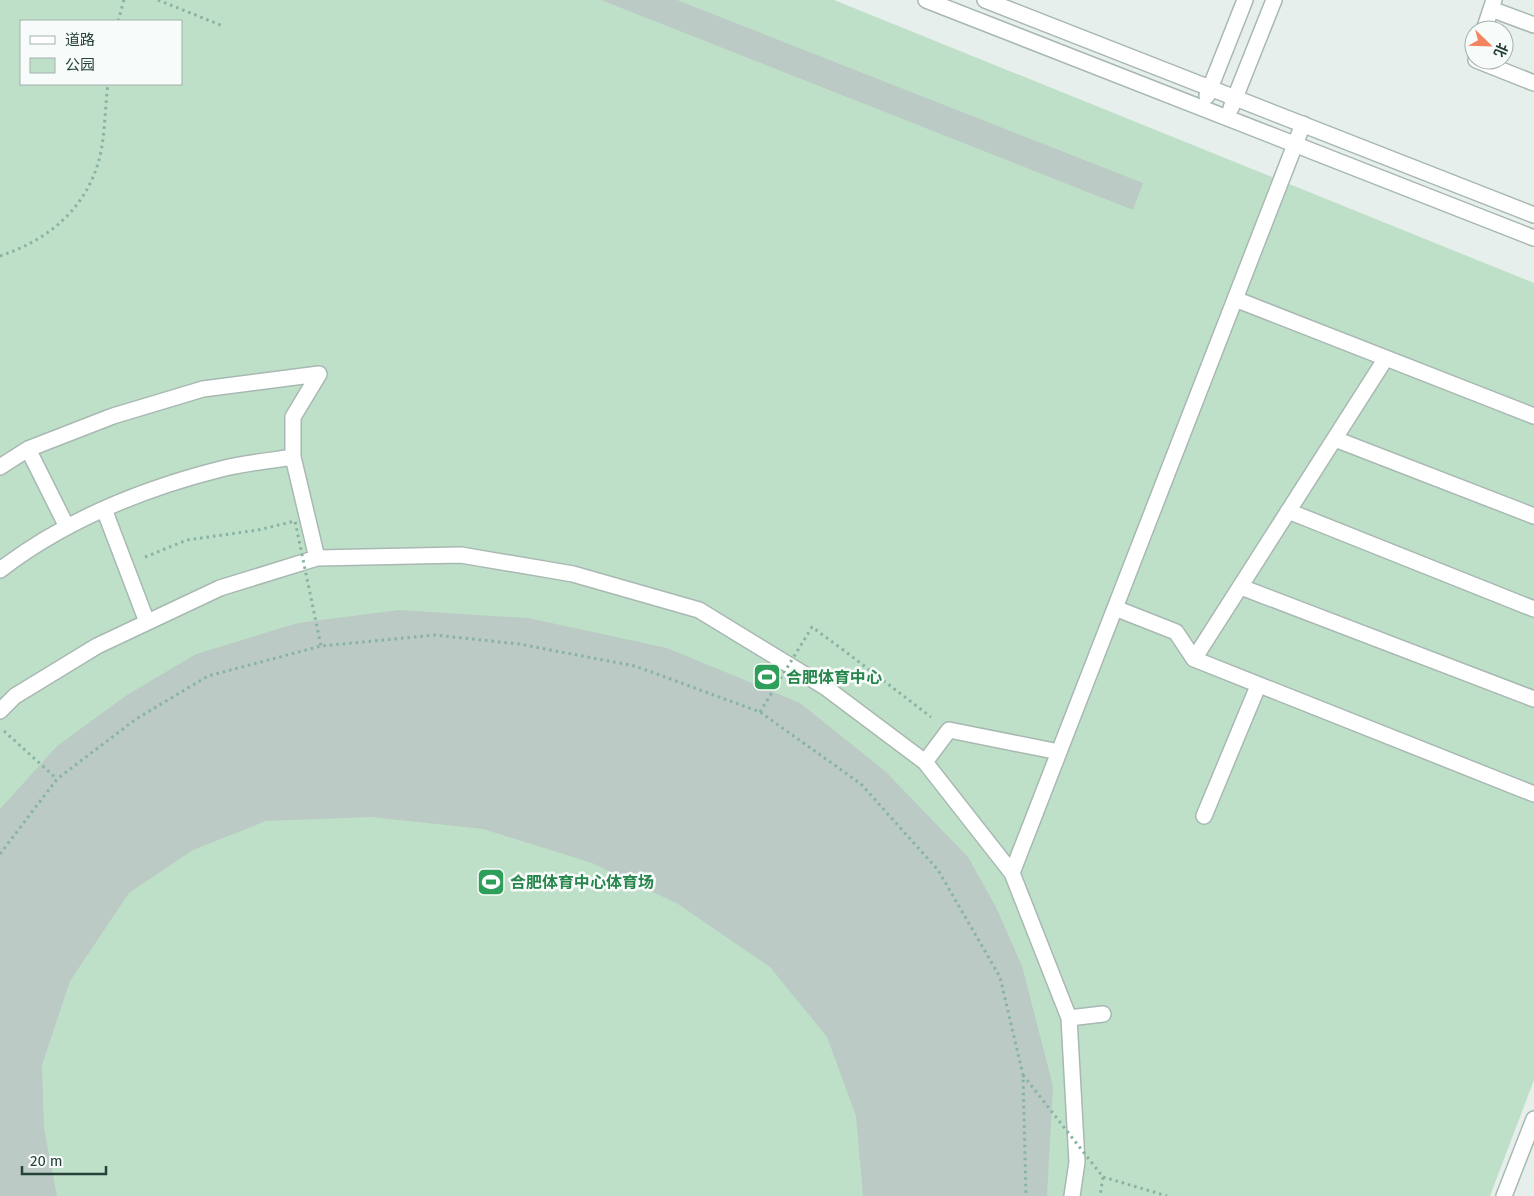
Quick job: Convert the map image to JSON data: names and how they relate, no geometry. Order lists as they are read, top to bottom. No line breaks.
{"places":{"sports":["合肥体育中心","合肥体育中心体育场"]},"legend":["道路","公园"],"scale_bar":"20 m","north":"bottom right"}
